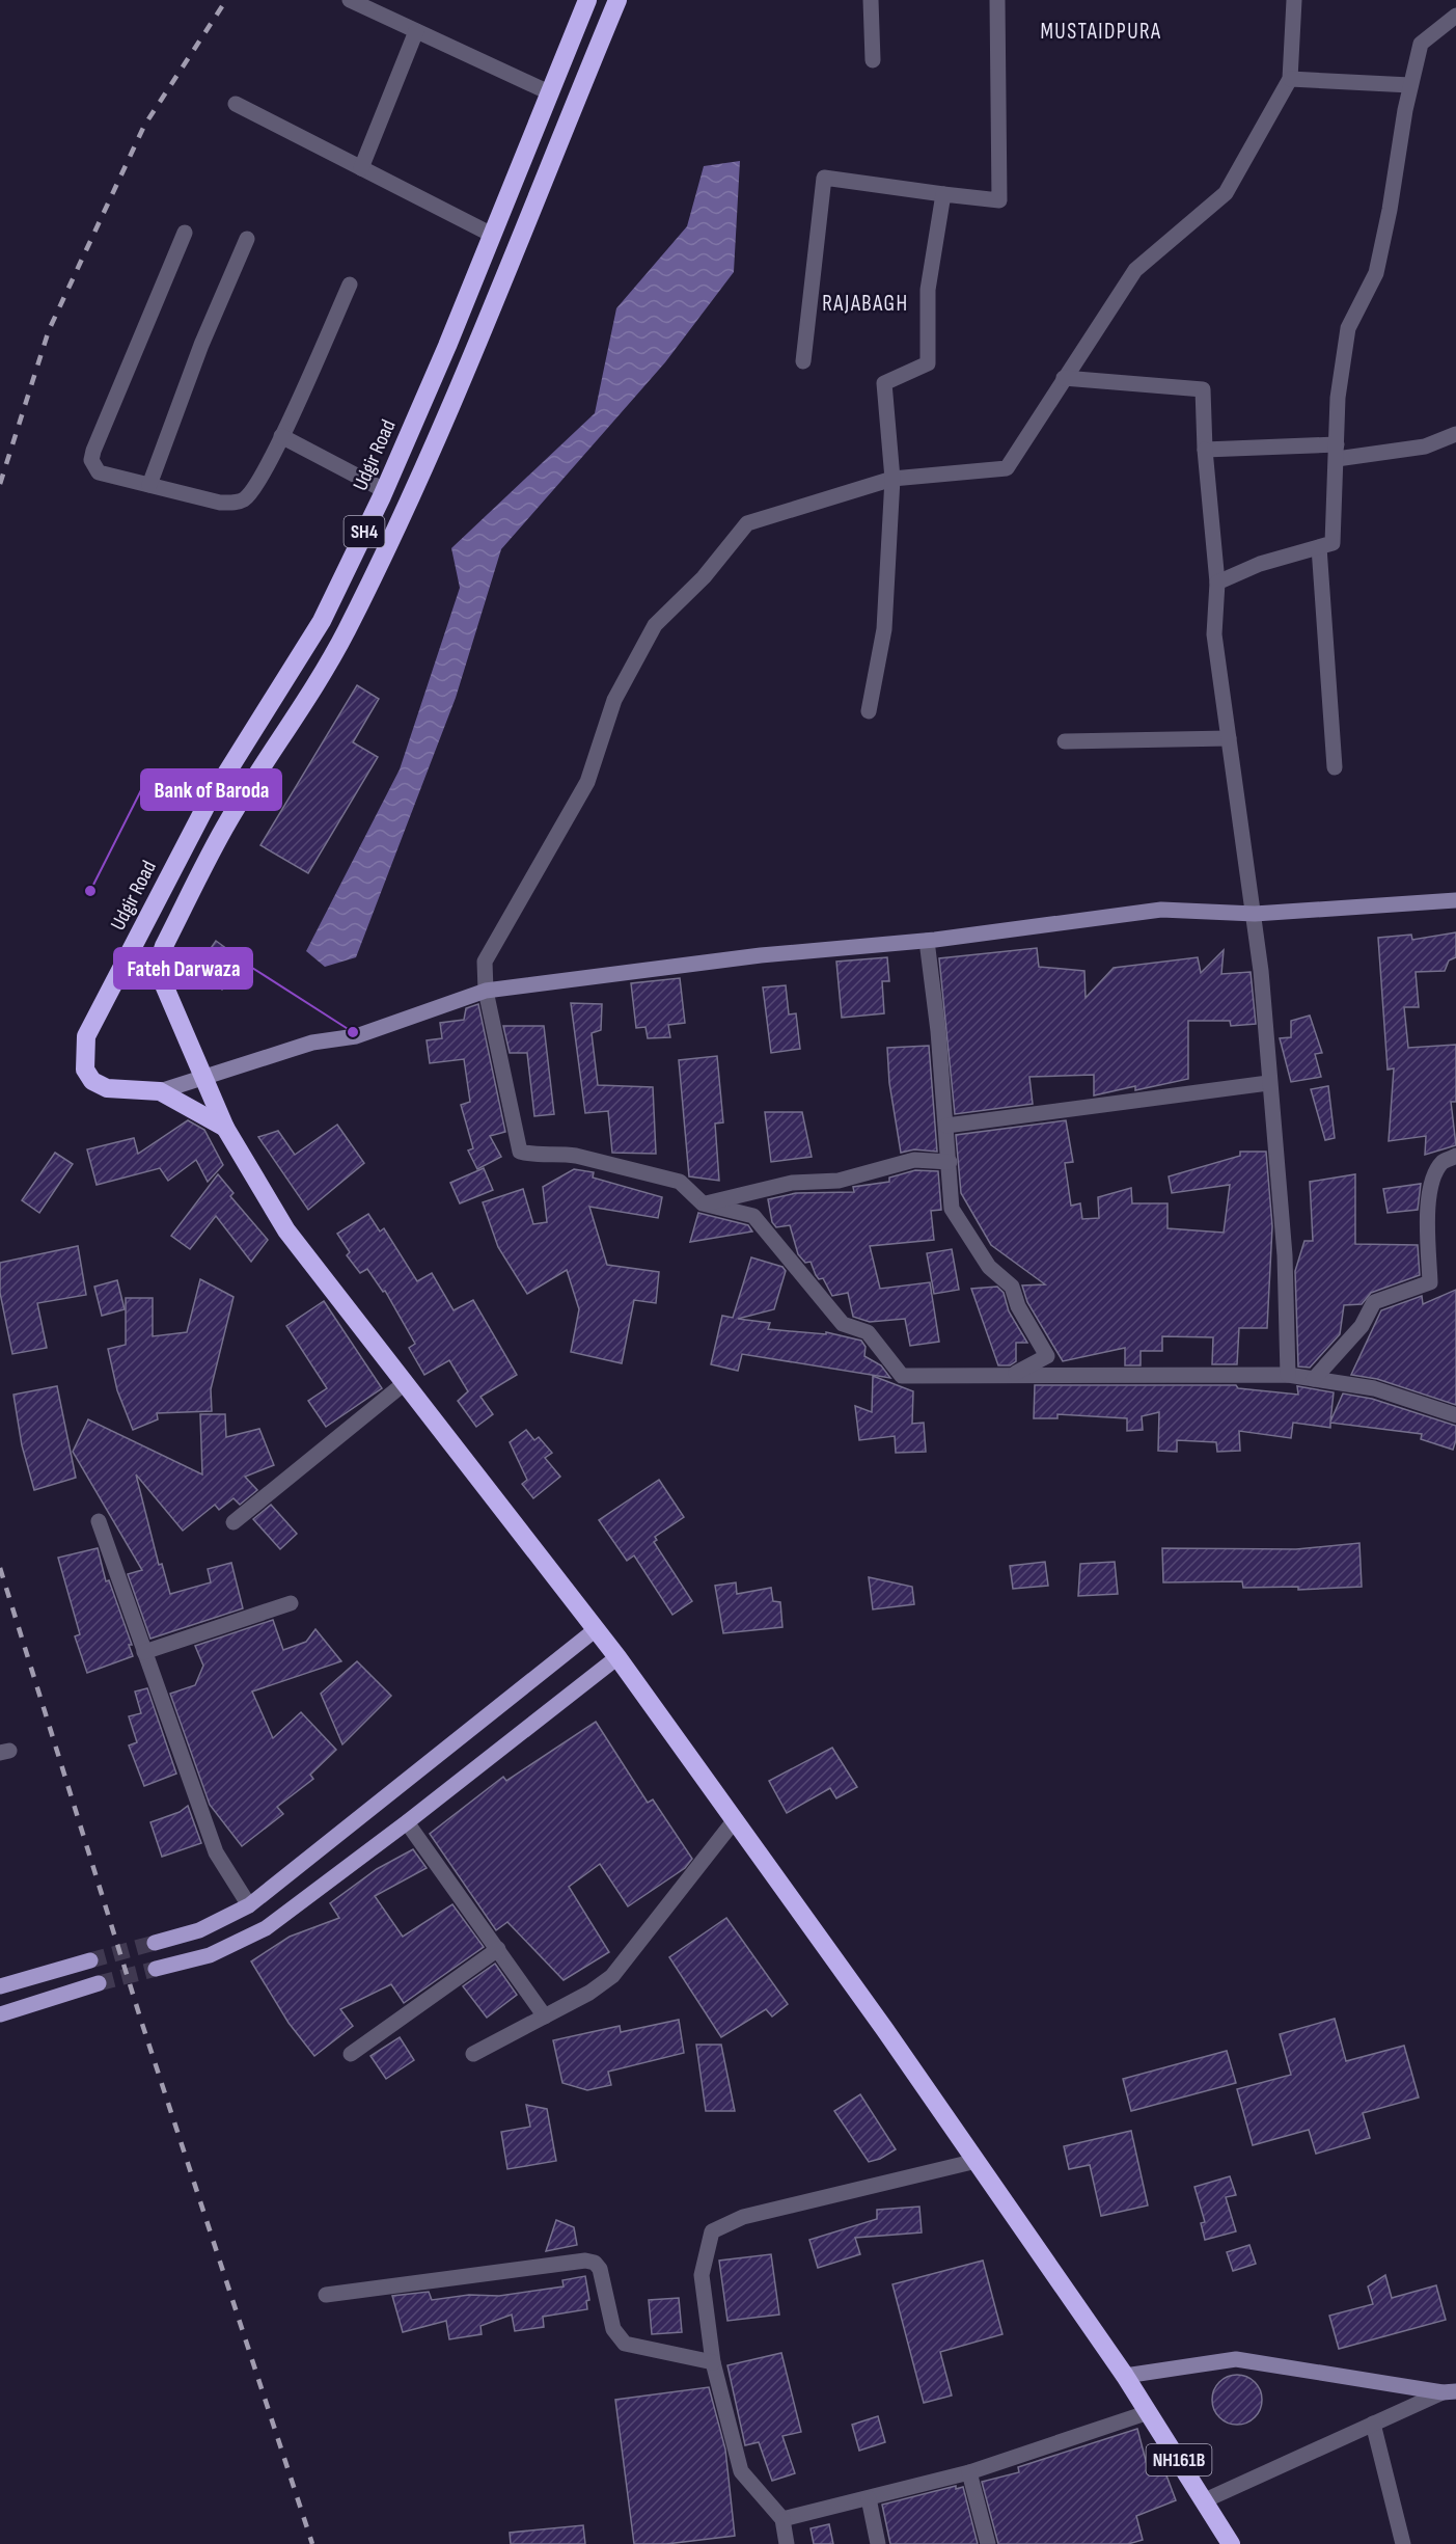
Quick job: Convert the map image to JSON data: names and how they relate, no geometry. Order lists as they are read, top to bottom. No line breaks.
{"streets":{"highway":["Udgir Road","SH4","NH161B"]},"districts":["MUSTAIDPURA","RAJABAGH"],"places":["Bank of Baroda","Fateh Darwaza"]}
